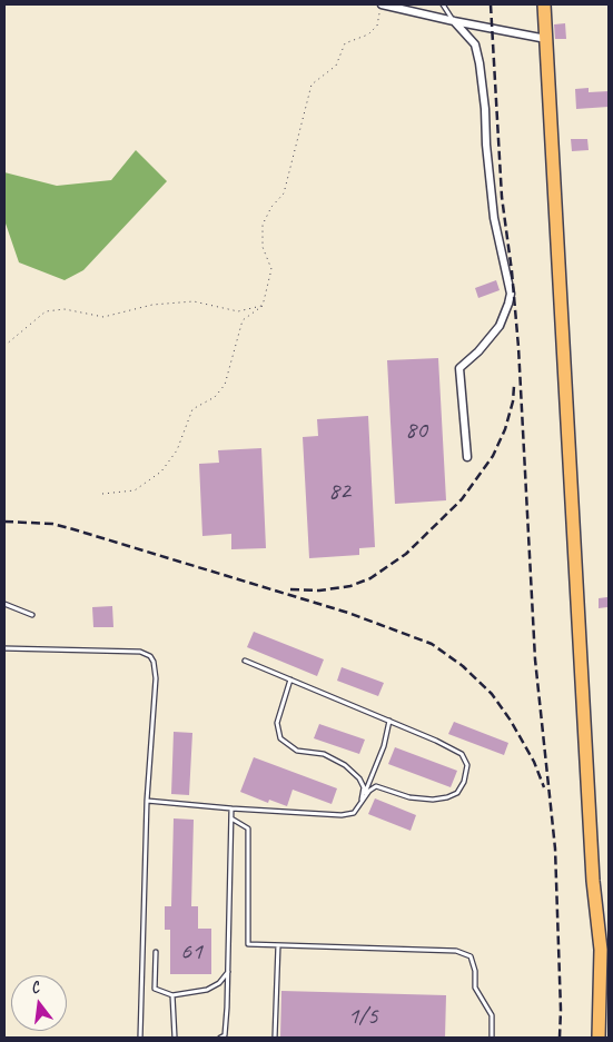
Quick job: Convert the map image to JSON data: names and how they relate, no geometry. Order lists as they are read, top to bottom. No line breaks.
{"house_numbers":["80","82","61","1/5"],"north":"top"}
